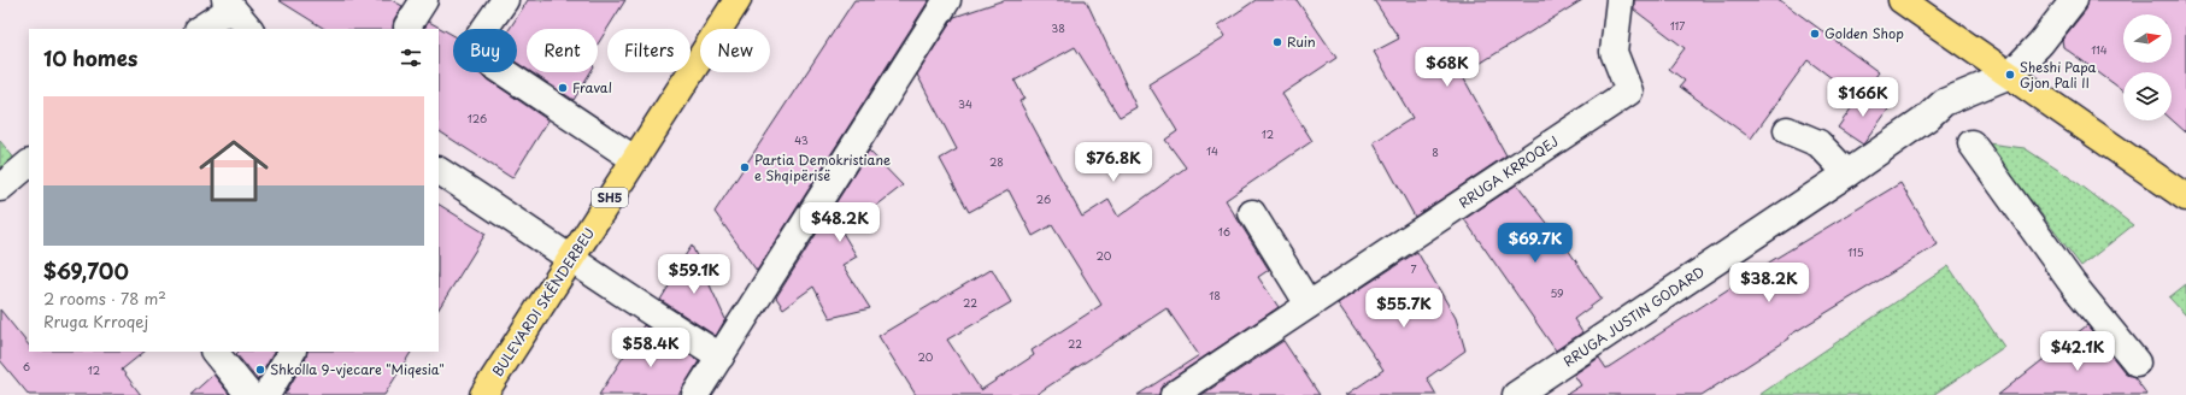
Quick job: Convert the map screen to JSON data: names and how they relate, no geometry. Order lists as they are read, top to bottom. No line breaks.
{"streets":{"main road":["SH5","BULEVARDI SKËNDERBEU"],"street":["RRUGA KRROQEJ","RRUGA JUSTIN GODARD"]},"places":["Golden Shop","Ruin","Sheshi Papa Gjon Pali II","Fraval","Partia Demokristiane e Shqipërisë","Shkolla 9-vjecare \"Miqesia\""],"house_numbers":["117","38","114","34","126","12","43","14","8","28","26","16","115","20","7","59","18","22","22","20","6","12"],"north":"right","page":{"chip":["Buy","Rent","Filters","New"],"heading":"10 homes","price":["$68K","$166K","$76.8K","$48.2K","$69.7K","$59.1K","$38.2K","$55.7K","$58.4K","$42.1K"],"list":[{"name":"$69,700","note":"2 rooms · 78 m² · Rruga Krroqej"}]}}
